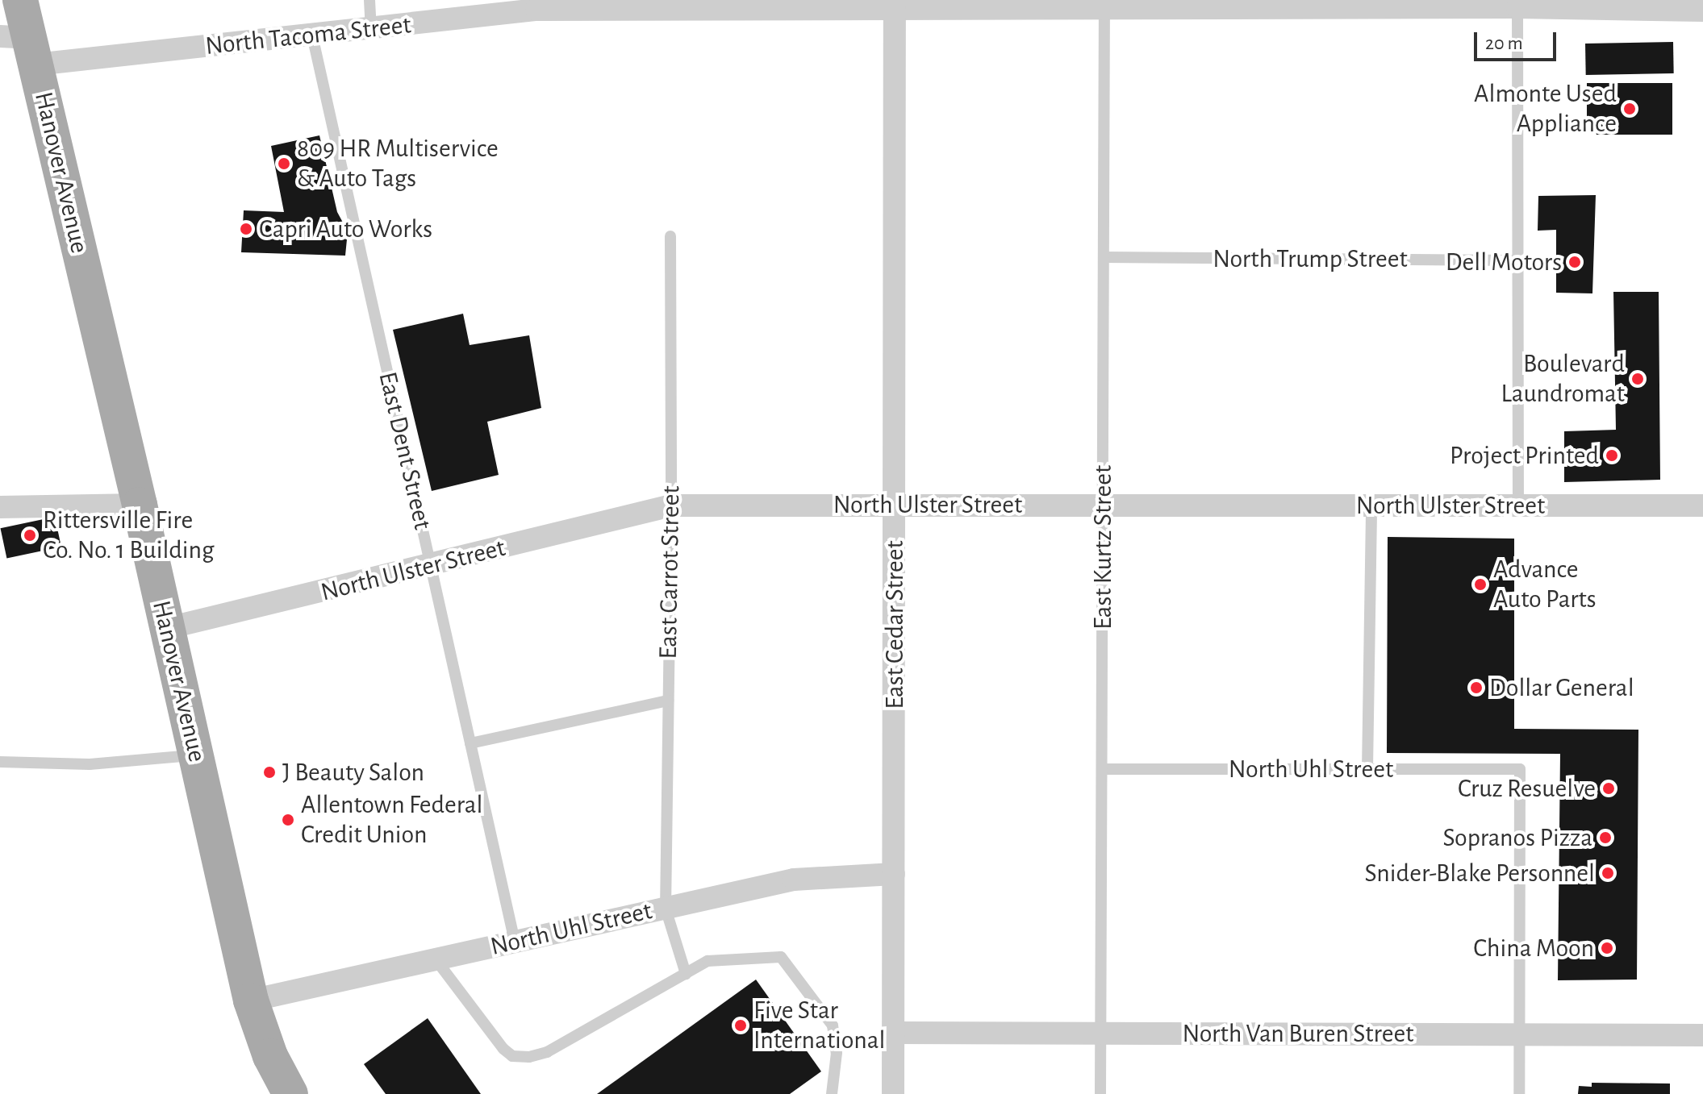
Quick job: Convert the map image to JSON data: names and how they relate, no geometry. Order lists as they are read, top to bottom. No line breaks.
{"streets":{"main road":["Hanover Avenue"],"street":["North Tacoma Street","North Ulster Street","East Cedar Street","North Uhl Street","North Van Buren Street"],"lane":["North Trump Street","East Dent Street","East Kurtz Street","East Carrot Street"]},"crossings":[["North Tacoma Street","Hanover Avenue"],["North Tacoma Street","East Dent Street"],["North Tacoma Street","East Kurtz Street"],["North Tacoma Street","East Cedar Street"],["Hanover Avenue","North Ulster Street"],["Hanover Avenue","North Uhl Street"],["North Trump Street","East Kurtz Street"],["East Dent Street","North Ulster Street"],["East Dent Street","North Uhl Street"],["North Ulster Street","East Kurtz Street"],["North Ulster Street","East Carrot Street"],["North Ulster Street","East Cedar Street"],["East Kurtz Street","North Uhl Street"],["East Kurtz Street","North Van Buren Street"],["East Carrot Street","North Uhl Street"],["East Cedar Street","North Uhl Street"],["East Cedar Street","North Van Buren Street"],["North Uhl Street","North Van Buren Street"]],"places":["Almonte Used Appliance","809 HR Multiservice & Auto Tags","Capri Auto Works","Dell Motors","Boulevard Laundromat","Project Printed","Rittersville Fire Co. No. 1 Building","Advance Auto Parts","Dollar General","J Beauty Salon","Cruz Resuelve","Allentown Federal Credit Union","Sopranos Pizza","Snider-Blake Personnel","China Moon","Five Star International"],"scale_bar":"20 m"}
